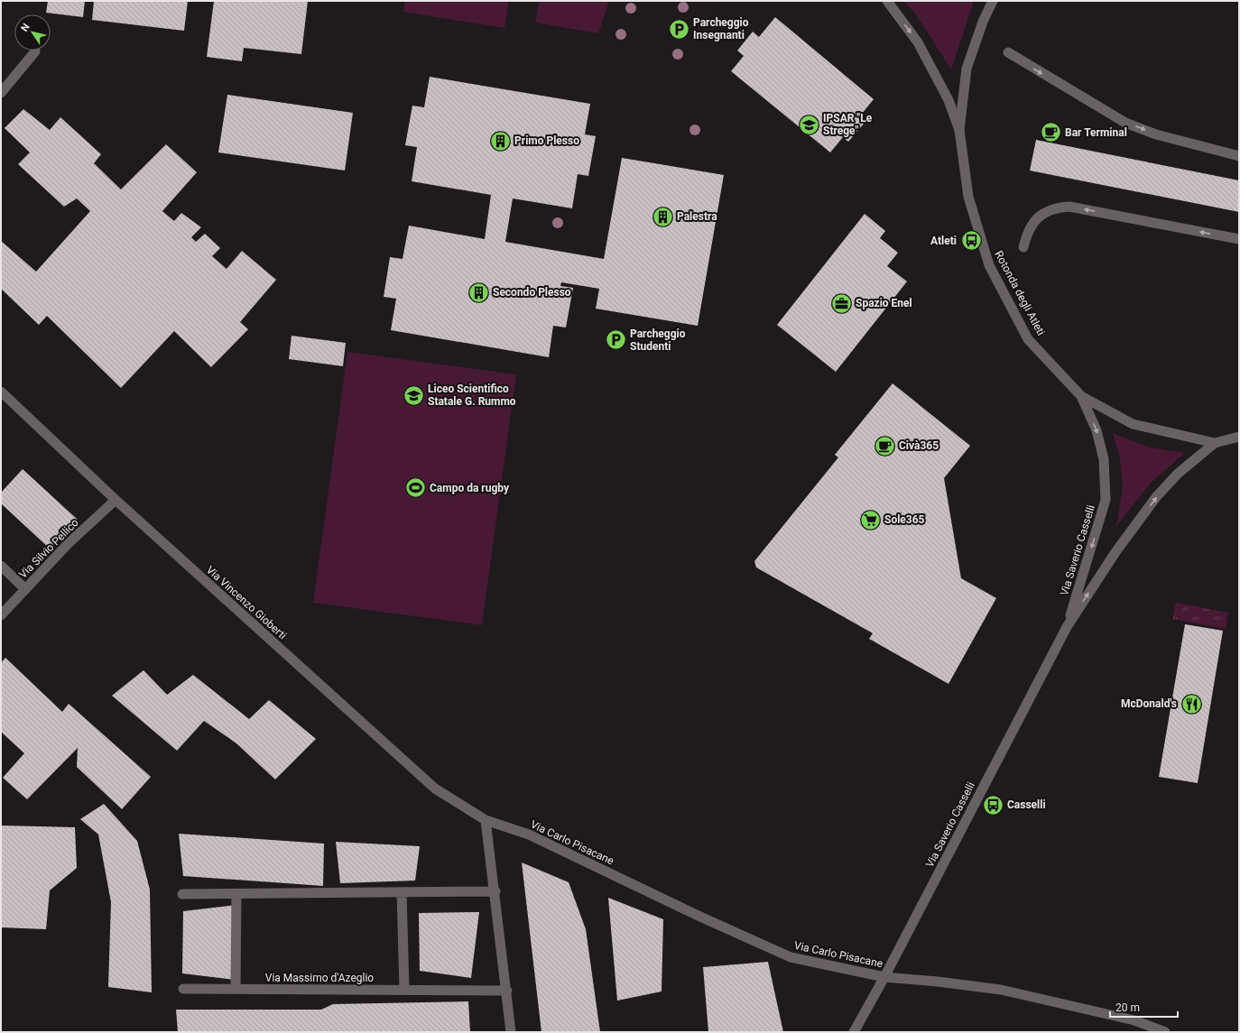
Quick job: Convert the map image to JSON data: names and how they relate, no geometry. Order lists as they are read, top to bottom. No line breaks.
{"streets":{"street":["Rotonda degli Atleti","Via Silvio Pellico","Via Saverio Casselli","Via Vincenzo Gioberti","Via Carlo Pisacane","Via Massimo d'Azeglio"]},"crossings":[["Rotonda degli Atleti","Via Saverio Casselli"],["Via Silvio Pellico","Via Vincenzo Gioberti"],["Via Saverio Casselli","Via Carlo Pisacane"],["Via Vincenzo Gioberti","Via Carlo Pisacane"]],"places":{"parking":["Parcheggio Insegnanti","Parcheggio Studenti"],"school or university":["IPSAR \"Le Strege\"","Liceo Scientifico Statale G. Rummo"],"cafe":["Bar Terminal","Civà365"],"building":["Primo Plesso","Palestra","Secondo Plesso"],"bus stop":["Atleti","Casselli"],"office":["Spazio Enel"],"sports":["Campo da rugby"],"supermarket":["Sole365"],"restaurant":["McDonald's"]},"scale_bar":"20 m","north":"top left"}
